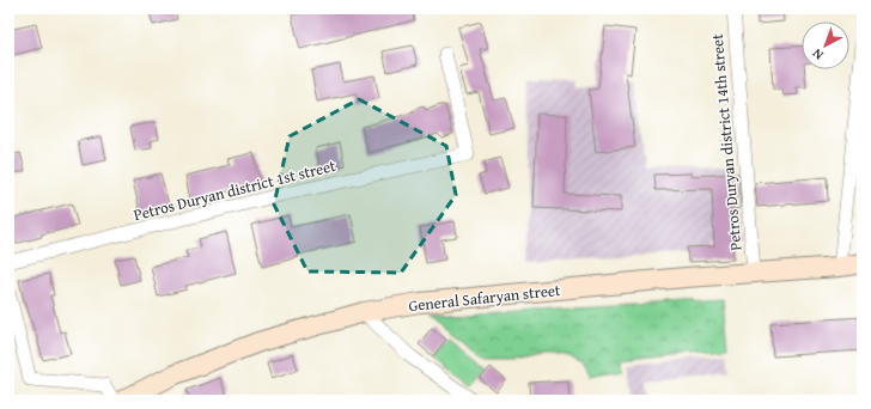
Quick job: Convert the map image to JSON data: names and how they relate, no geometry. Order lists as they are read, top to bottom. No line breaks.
{"streets":{"main road":["General Safaryan street"],"street":["Petros Duryan district 14th street","Petros Duryan district 1st street"]},"crossings":[["Petros Duryan district 14th street","General Safaryan street"]],"north":"bottom left"}
